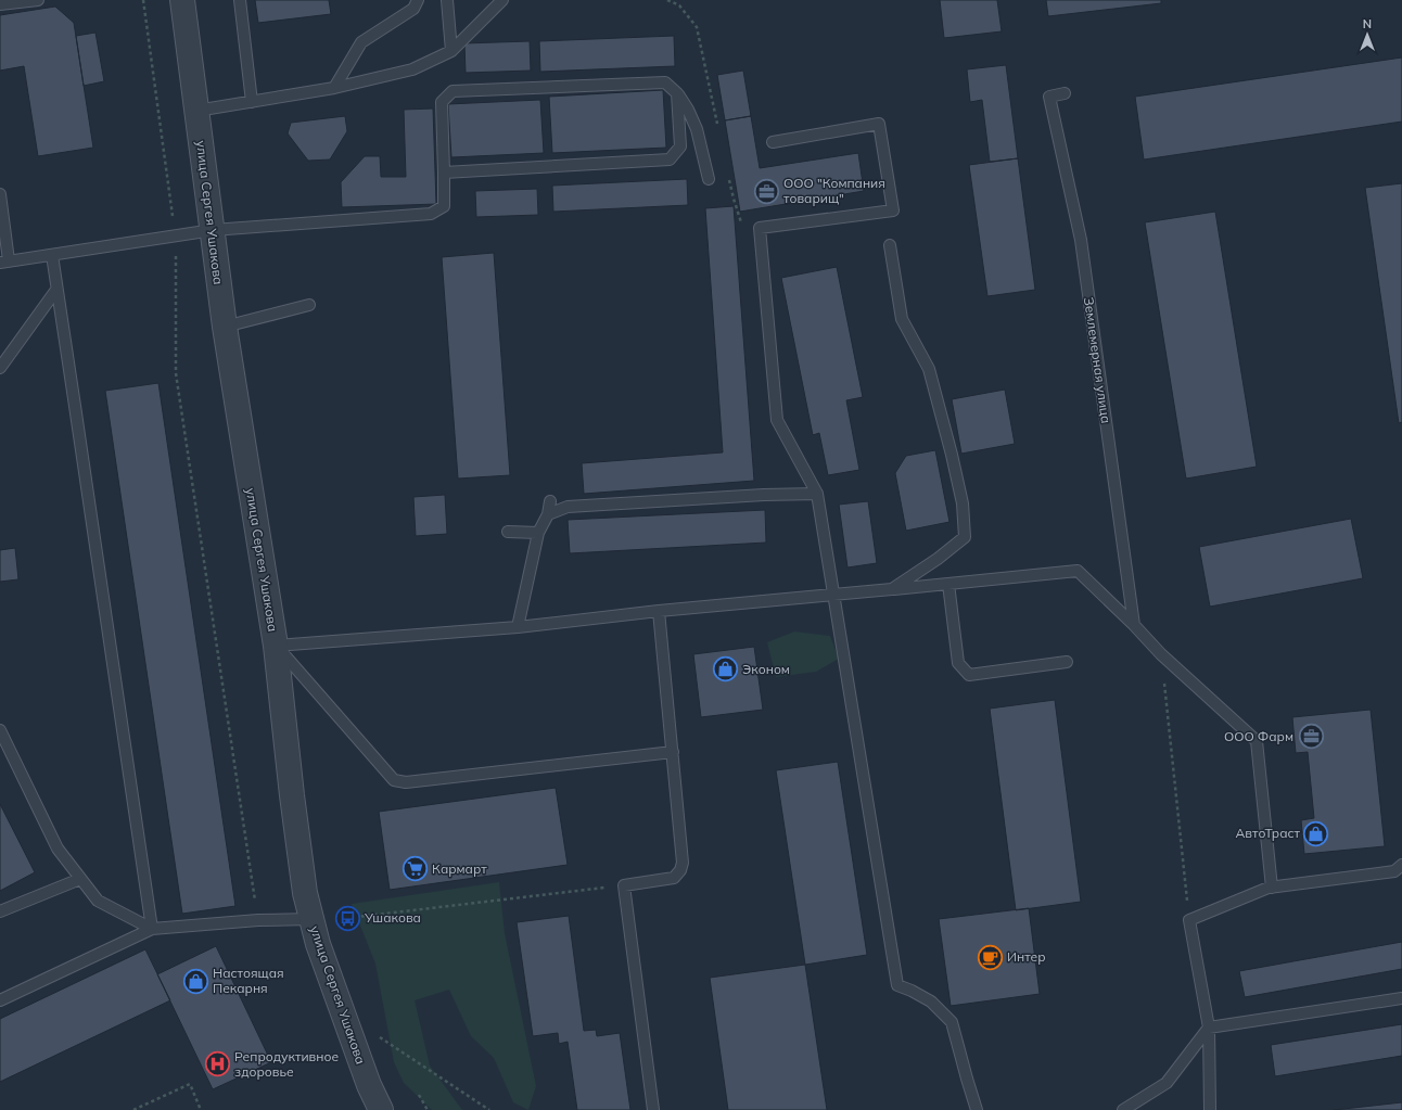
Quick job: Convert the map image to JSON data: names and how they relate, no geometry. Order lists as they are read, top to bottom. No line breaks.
{"streets":{"street":["улица Сергея Ушакова"],"lane":["Землемерная улица"]},"places":{"office":["ООО \"Компания товарищ\"","ООО Фарм"],"shop":["Эконом","АвтоТраст","Настоящая Пекарня"],"supermarket":["Кармарт"],"bus stop":["Ушакова"],"cafe":["Интер"],"hospital":["Репродуктивное здоровье"]},"north":"top"}
